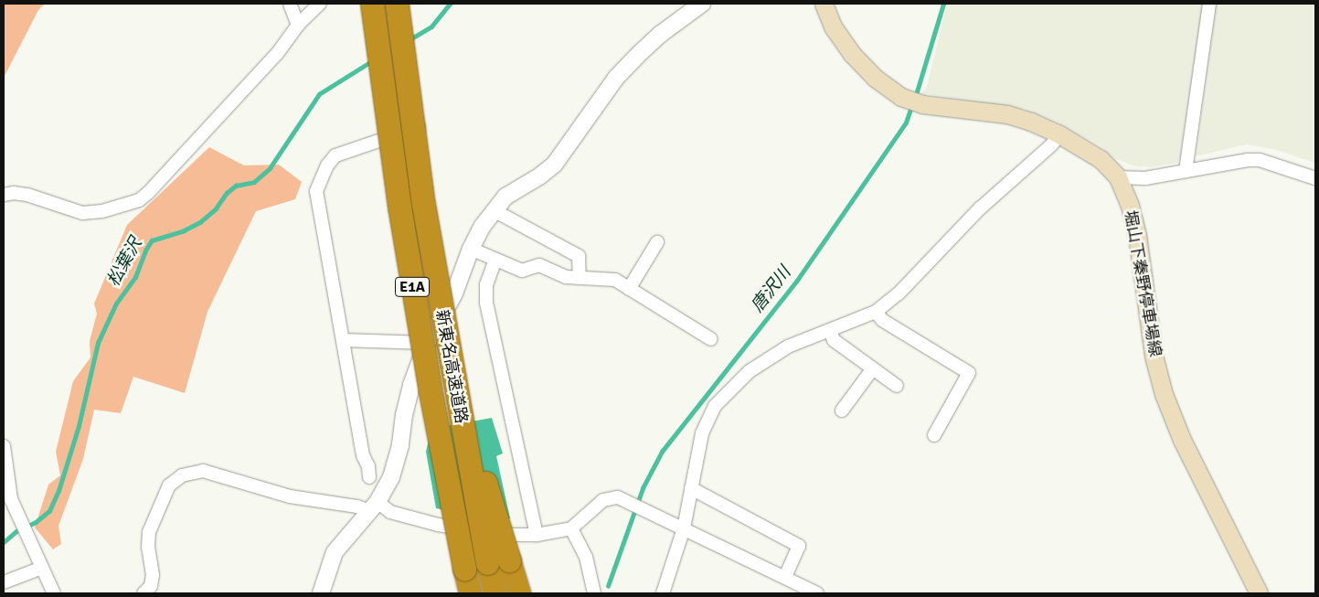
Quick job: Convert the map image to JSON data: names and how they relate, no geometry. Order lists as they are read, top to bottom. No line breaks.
{"streets":{"highway":["E1A","新東名高速道路"],"main road":["堀山下秦野停車場線"]},"water":["松葉沢","唐沢川"]}
